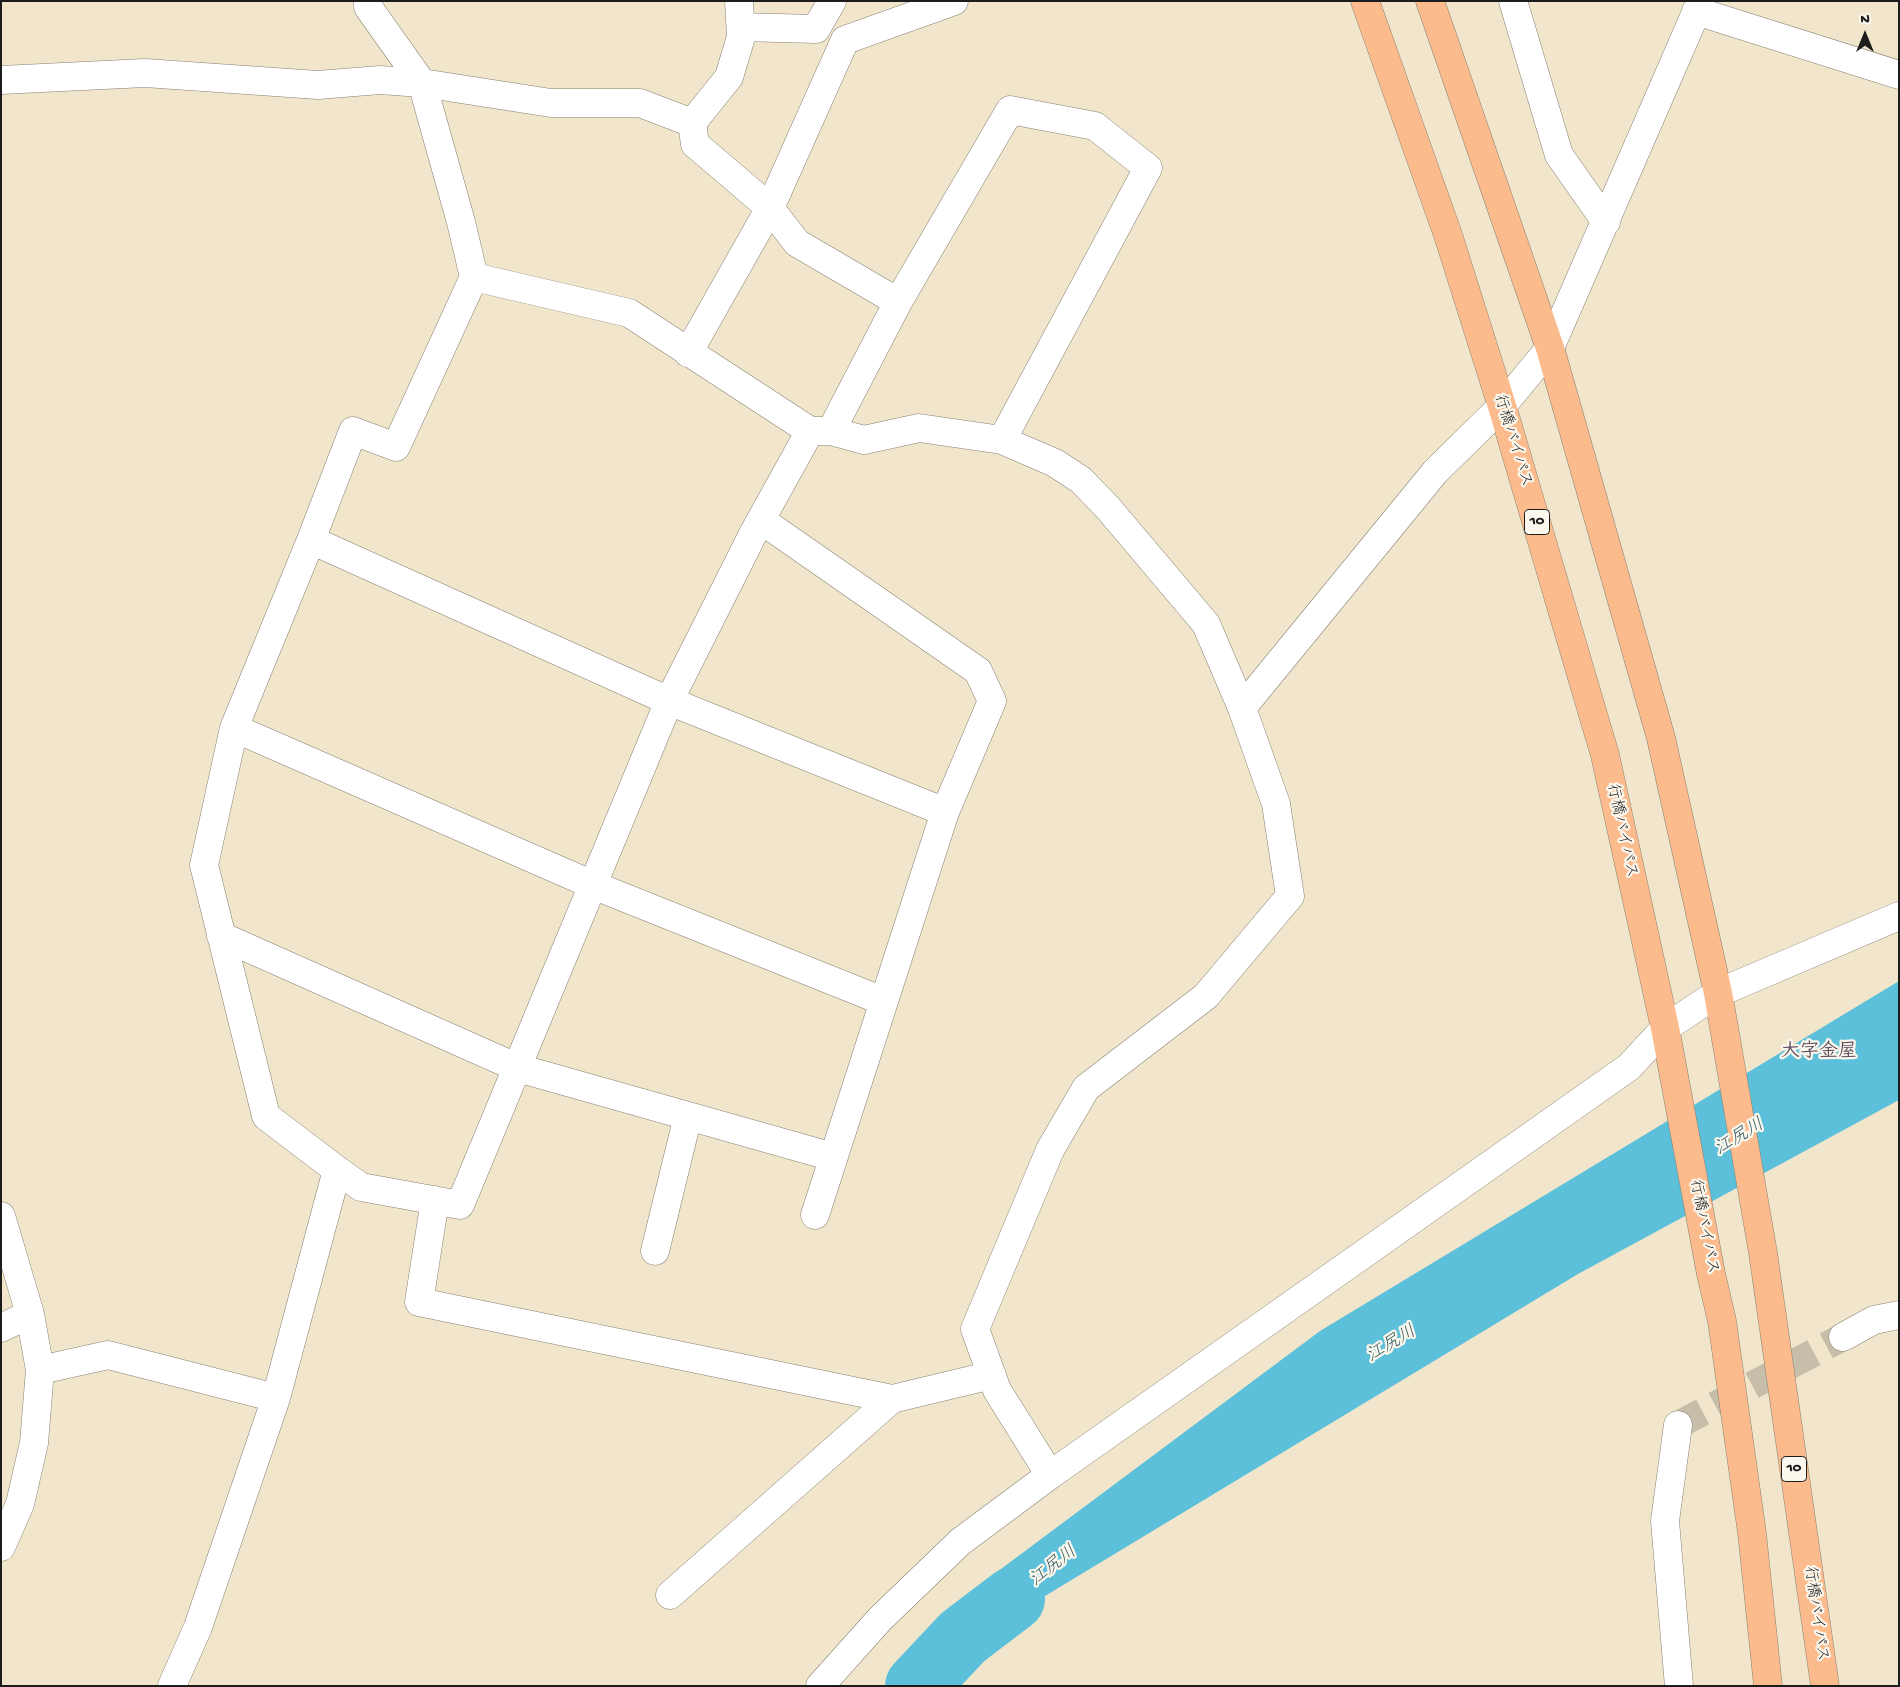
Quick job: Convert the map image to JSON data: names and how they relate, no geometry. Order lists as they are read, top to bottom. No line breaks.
{"streets":{"highway":["行橋バイパス","10"]},"districts":["大字金屋"],"water":["江尻川"],"north":"top"}
